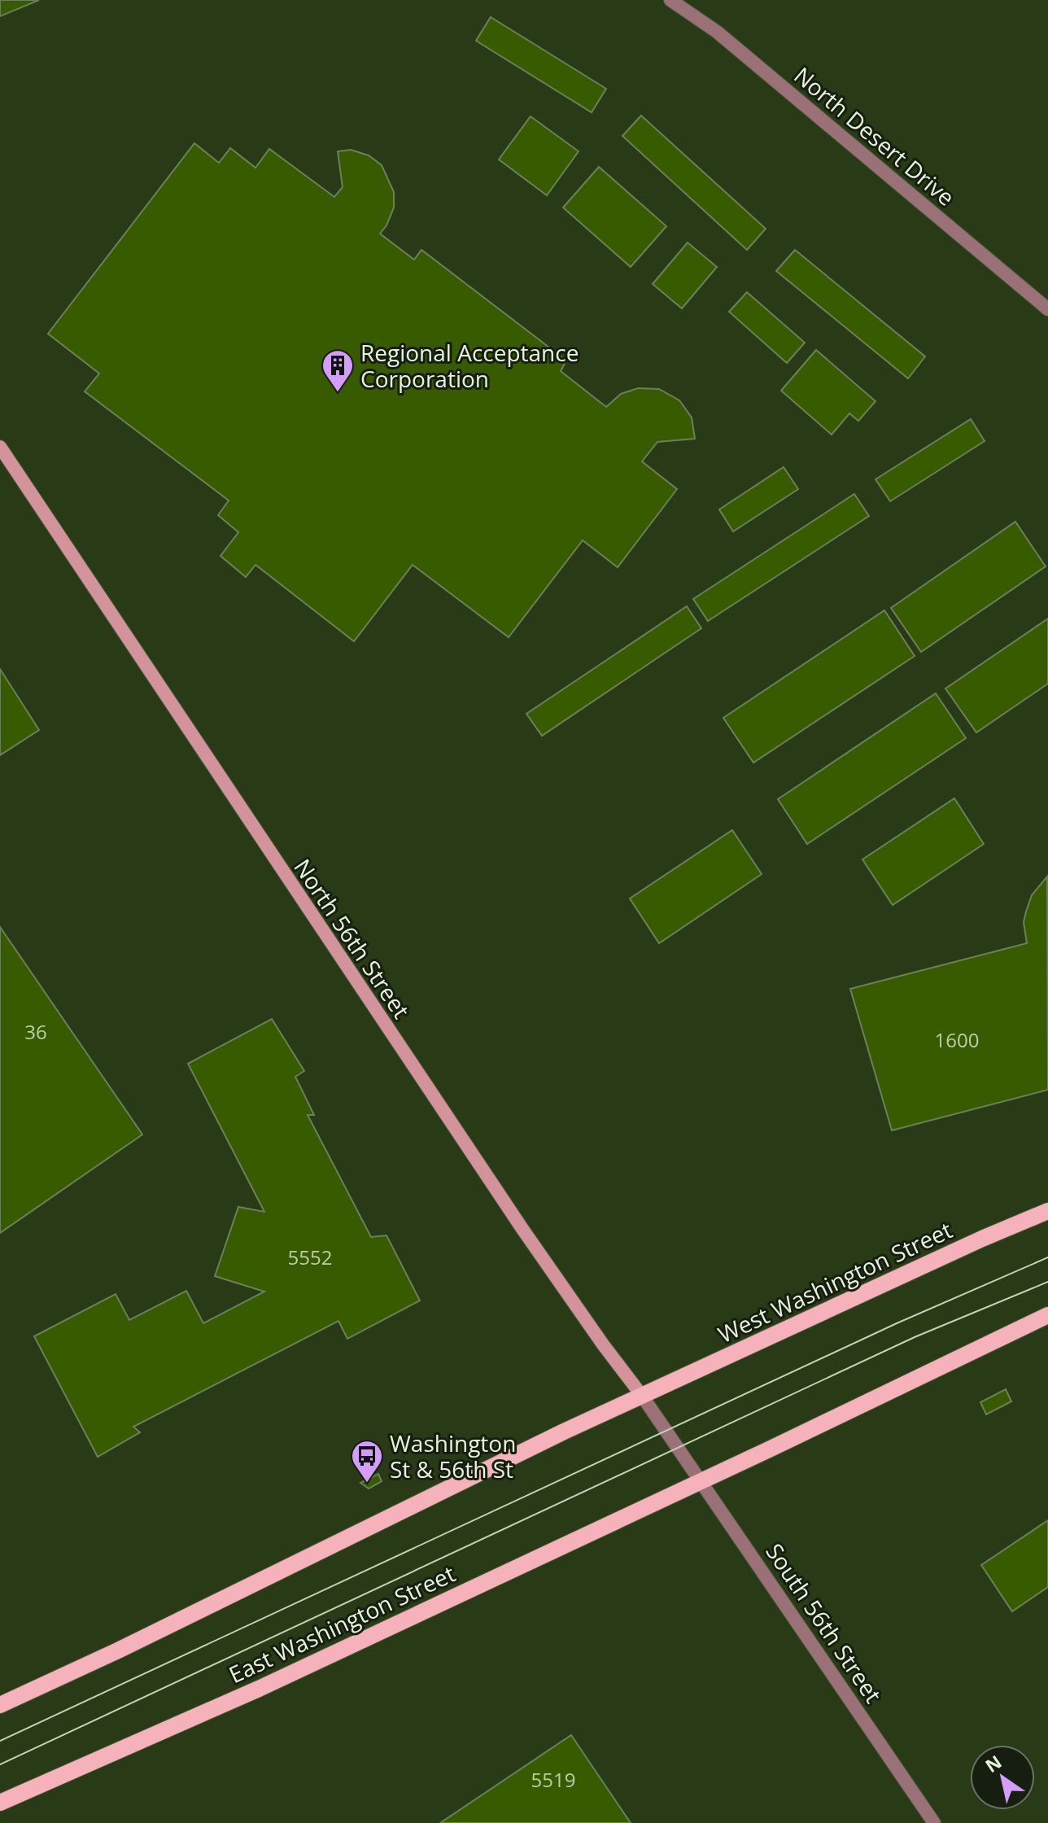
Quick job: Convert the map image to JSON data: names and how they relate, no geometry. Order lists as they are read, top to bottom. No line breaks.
{"streets":{"main road":["West Washington Street","East Washington Street"],"street":["North Desert Drive","North 56th Street","South 56th Street"]},"crossings":[["North 56th Street","West Washington Street"],["North 56th Street","South 56th Street"],["South 56th Street","East Washington Street"]],"places":{"building":["Regional Acceptance Corporation"],"bus stop":["Washington St & 56th St"]},"house_numbers":["36","1600","5552","5519"],"north":"top left"}
